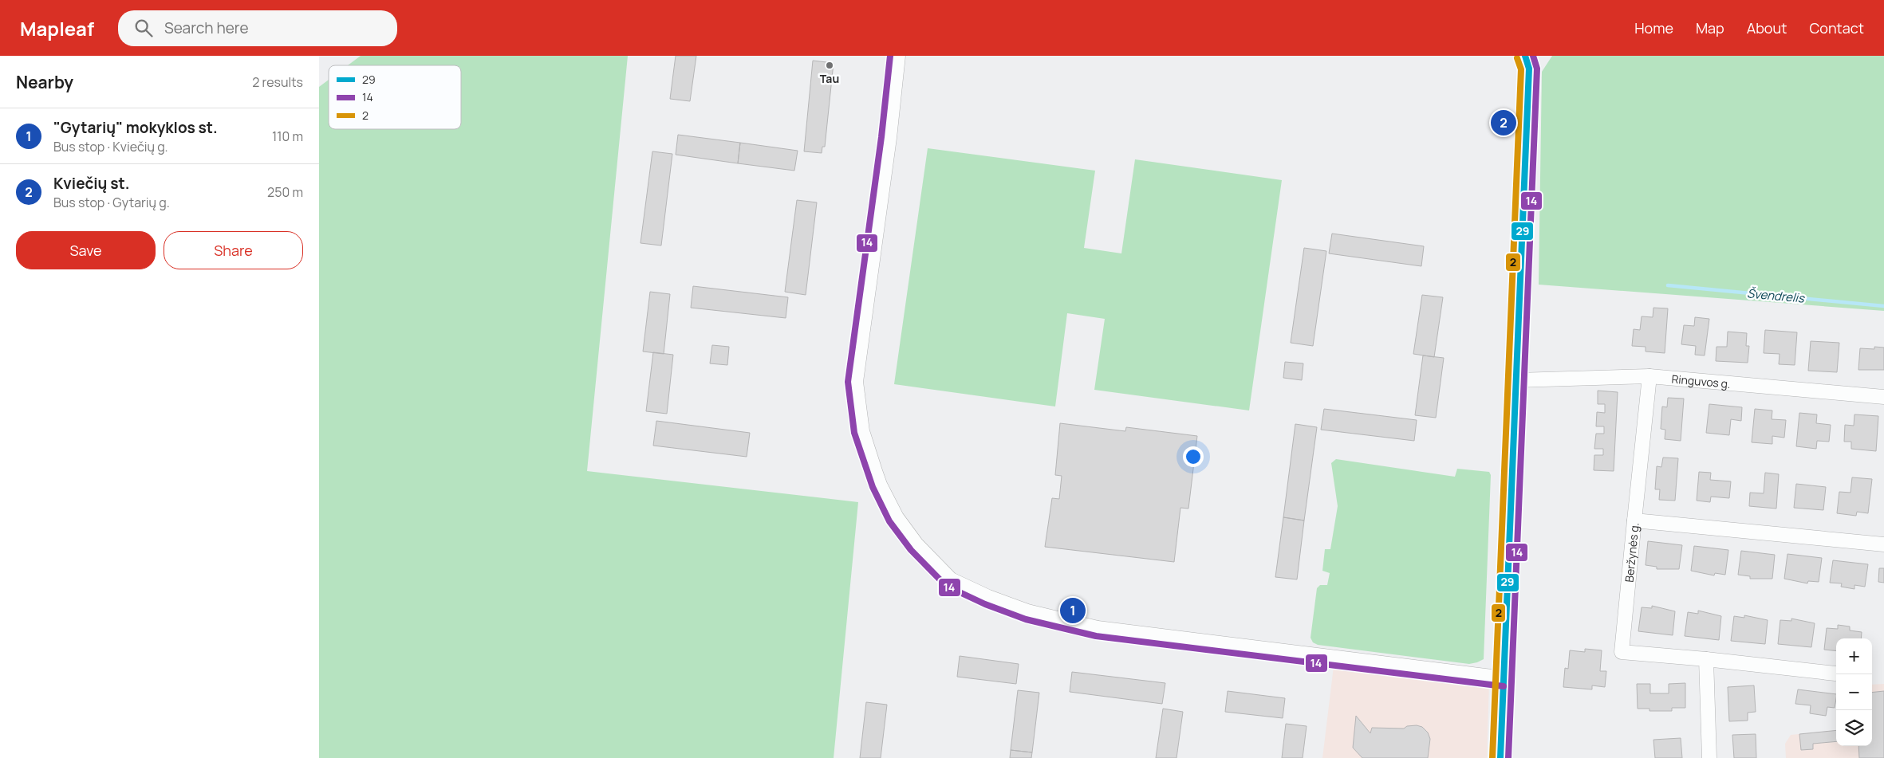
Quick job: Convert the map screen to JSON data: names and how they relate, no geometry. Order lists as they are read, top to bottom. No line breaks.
{"streets":{"street":["Ringuvos g.","Beržynės g."]},"water":["Švendrelis"],"places":["Tau"],"lines":["transit line 29","transit line 14","transit line 2"],"legend":["29","14","2"],"page":{"header":"Mapleaf","search":"Search here","nav":["Home","Map","About","Contact"],"heading":["Nearby","2 results"],"list":[{"mark":"1","name":"\"Gytarių\" mokyklos st.","note":"Bus stop · Kviečių g.","value":"110 m"},{"mark":"2","name":"Kviečių st.","note":"Bus stop · Gytarių g.","value":"250 m"}],"pins":["2","1"],"buttons":["Save","Share"],"map_buttons":["+","−"]}}
